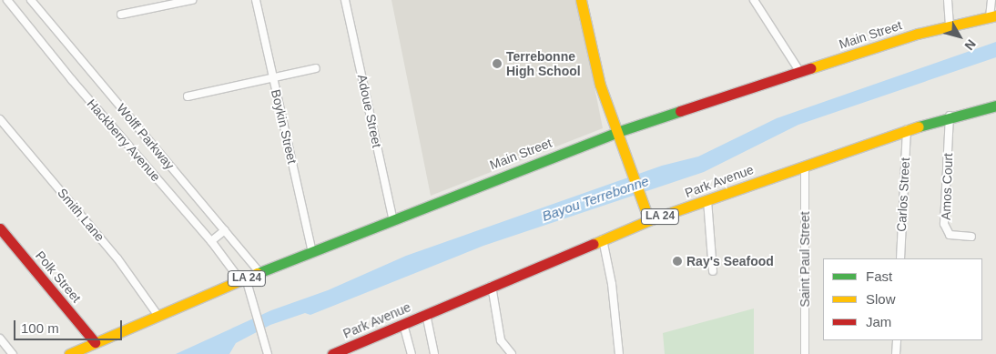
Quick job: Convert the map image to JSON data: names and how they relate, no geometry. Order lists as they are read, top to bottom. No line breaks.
{"streets":{"main road":["Main Street","Park Avenue","LA 24","Polk Street"],"street":["Adoue Street","Boykin Street","Wolff Parkway","Hackberry Avenue","Amos Court","Carlos Street","Smith Lane","Saint Paul Street"]},"crossings":[["Main Street","Adoue Street"],["Main Street","Boykin Street"],["Main Street","Wolff Parkway"],["Main Street","Hackberry Avenue"],["Main Street","Smith Lane"],["Main Street","Polk Street"],["Park Avenue","Amos Court"],["Park Avenue","Carlos Street"],["Park Avenue","Saint Paul Street"]],"water":["Bayou Terrebonne"],"places":["Terrebonne High School","Ray's Seafood"],"legend":["Fast","Slow","Jam"],"scale_bar":"100 m","north":"bottom right"}
